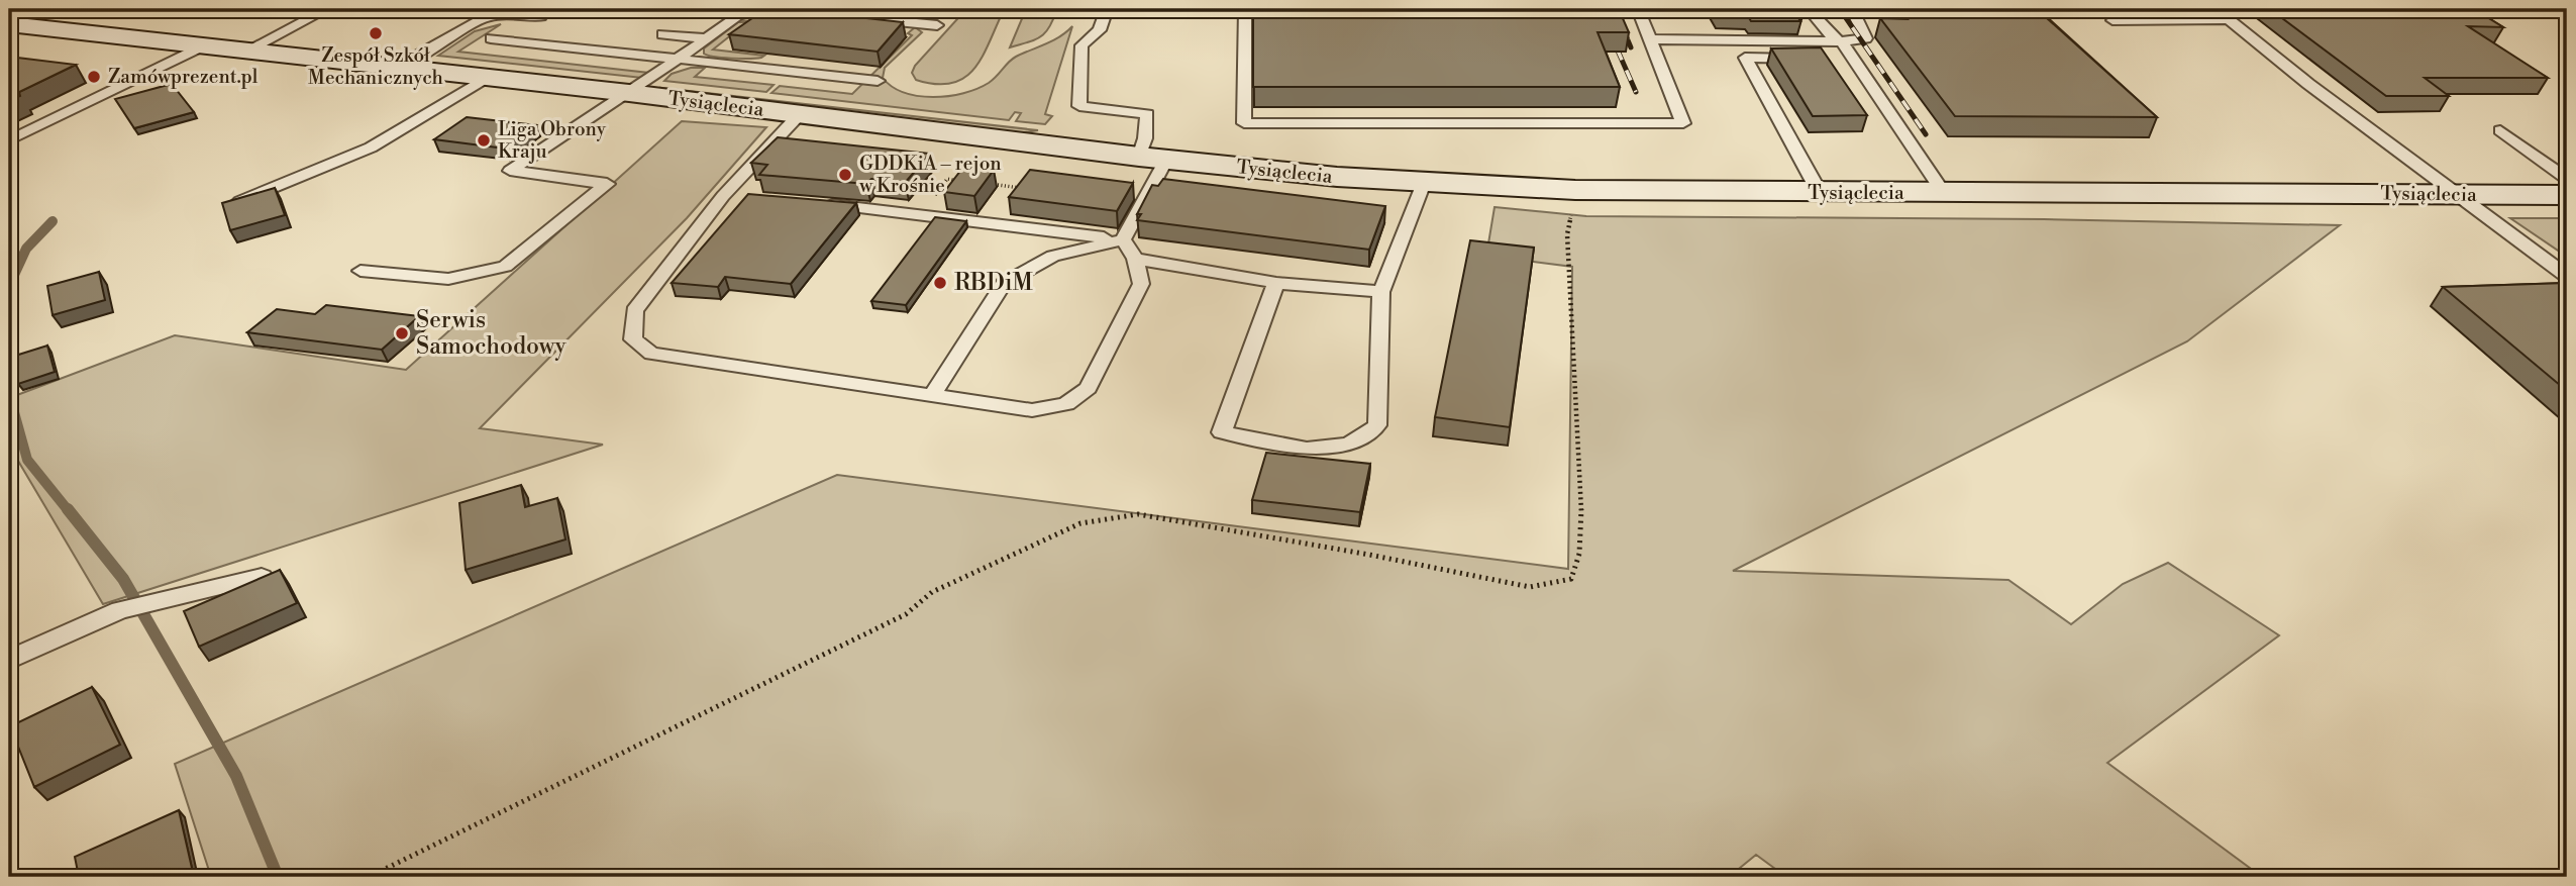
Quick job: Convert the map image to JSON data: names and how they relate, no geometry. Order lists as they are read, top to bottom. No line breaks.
{"streets":{"street":["Tysiąclecia"]},"places":["Zespół Szkół Mechanicznych","Zamówprezent.pl","Liga Obrony Kraju","GDDKiA – rejon w Krośnie","RBDiM","Serwis Samochodowy"]}
